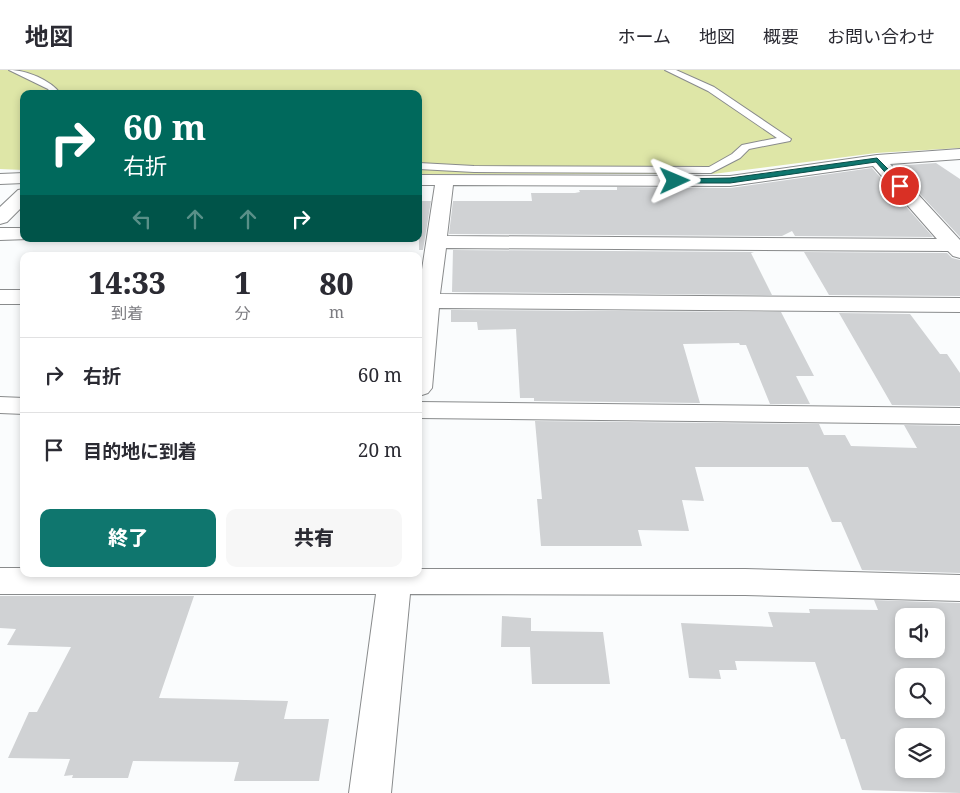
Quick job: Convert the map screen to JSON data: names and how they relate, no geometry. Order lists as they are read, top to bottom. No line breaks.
{"page":{"header":"地図","nav":["ホーム","地図","概要","お問い合わせ"],"turn":["60 m","右折"],"eta":["14:33","到着","1","分","80","m"],"list":[{"name":"右折","value":"60 m"},{"name":"目的地に到着","value":"20 m"}],"buttons":["終了","共有"]}}
